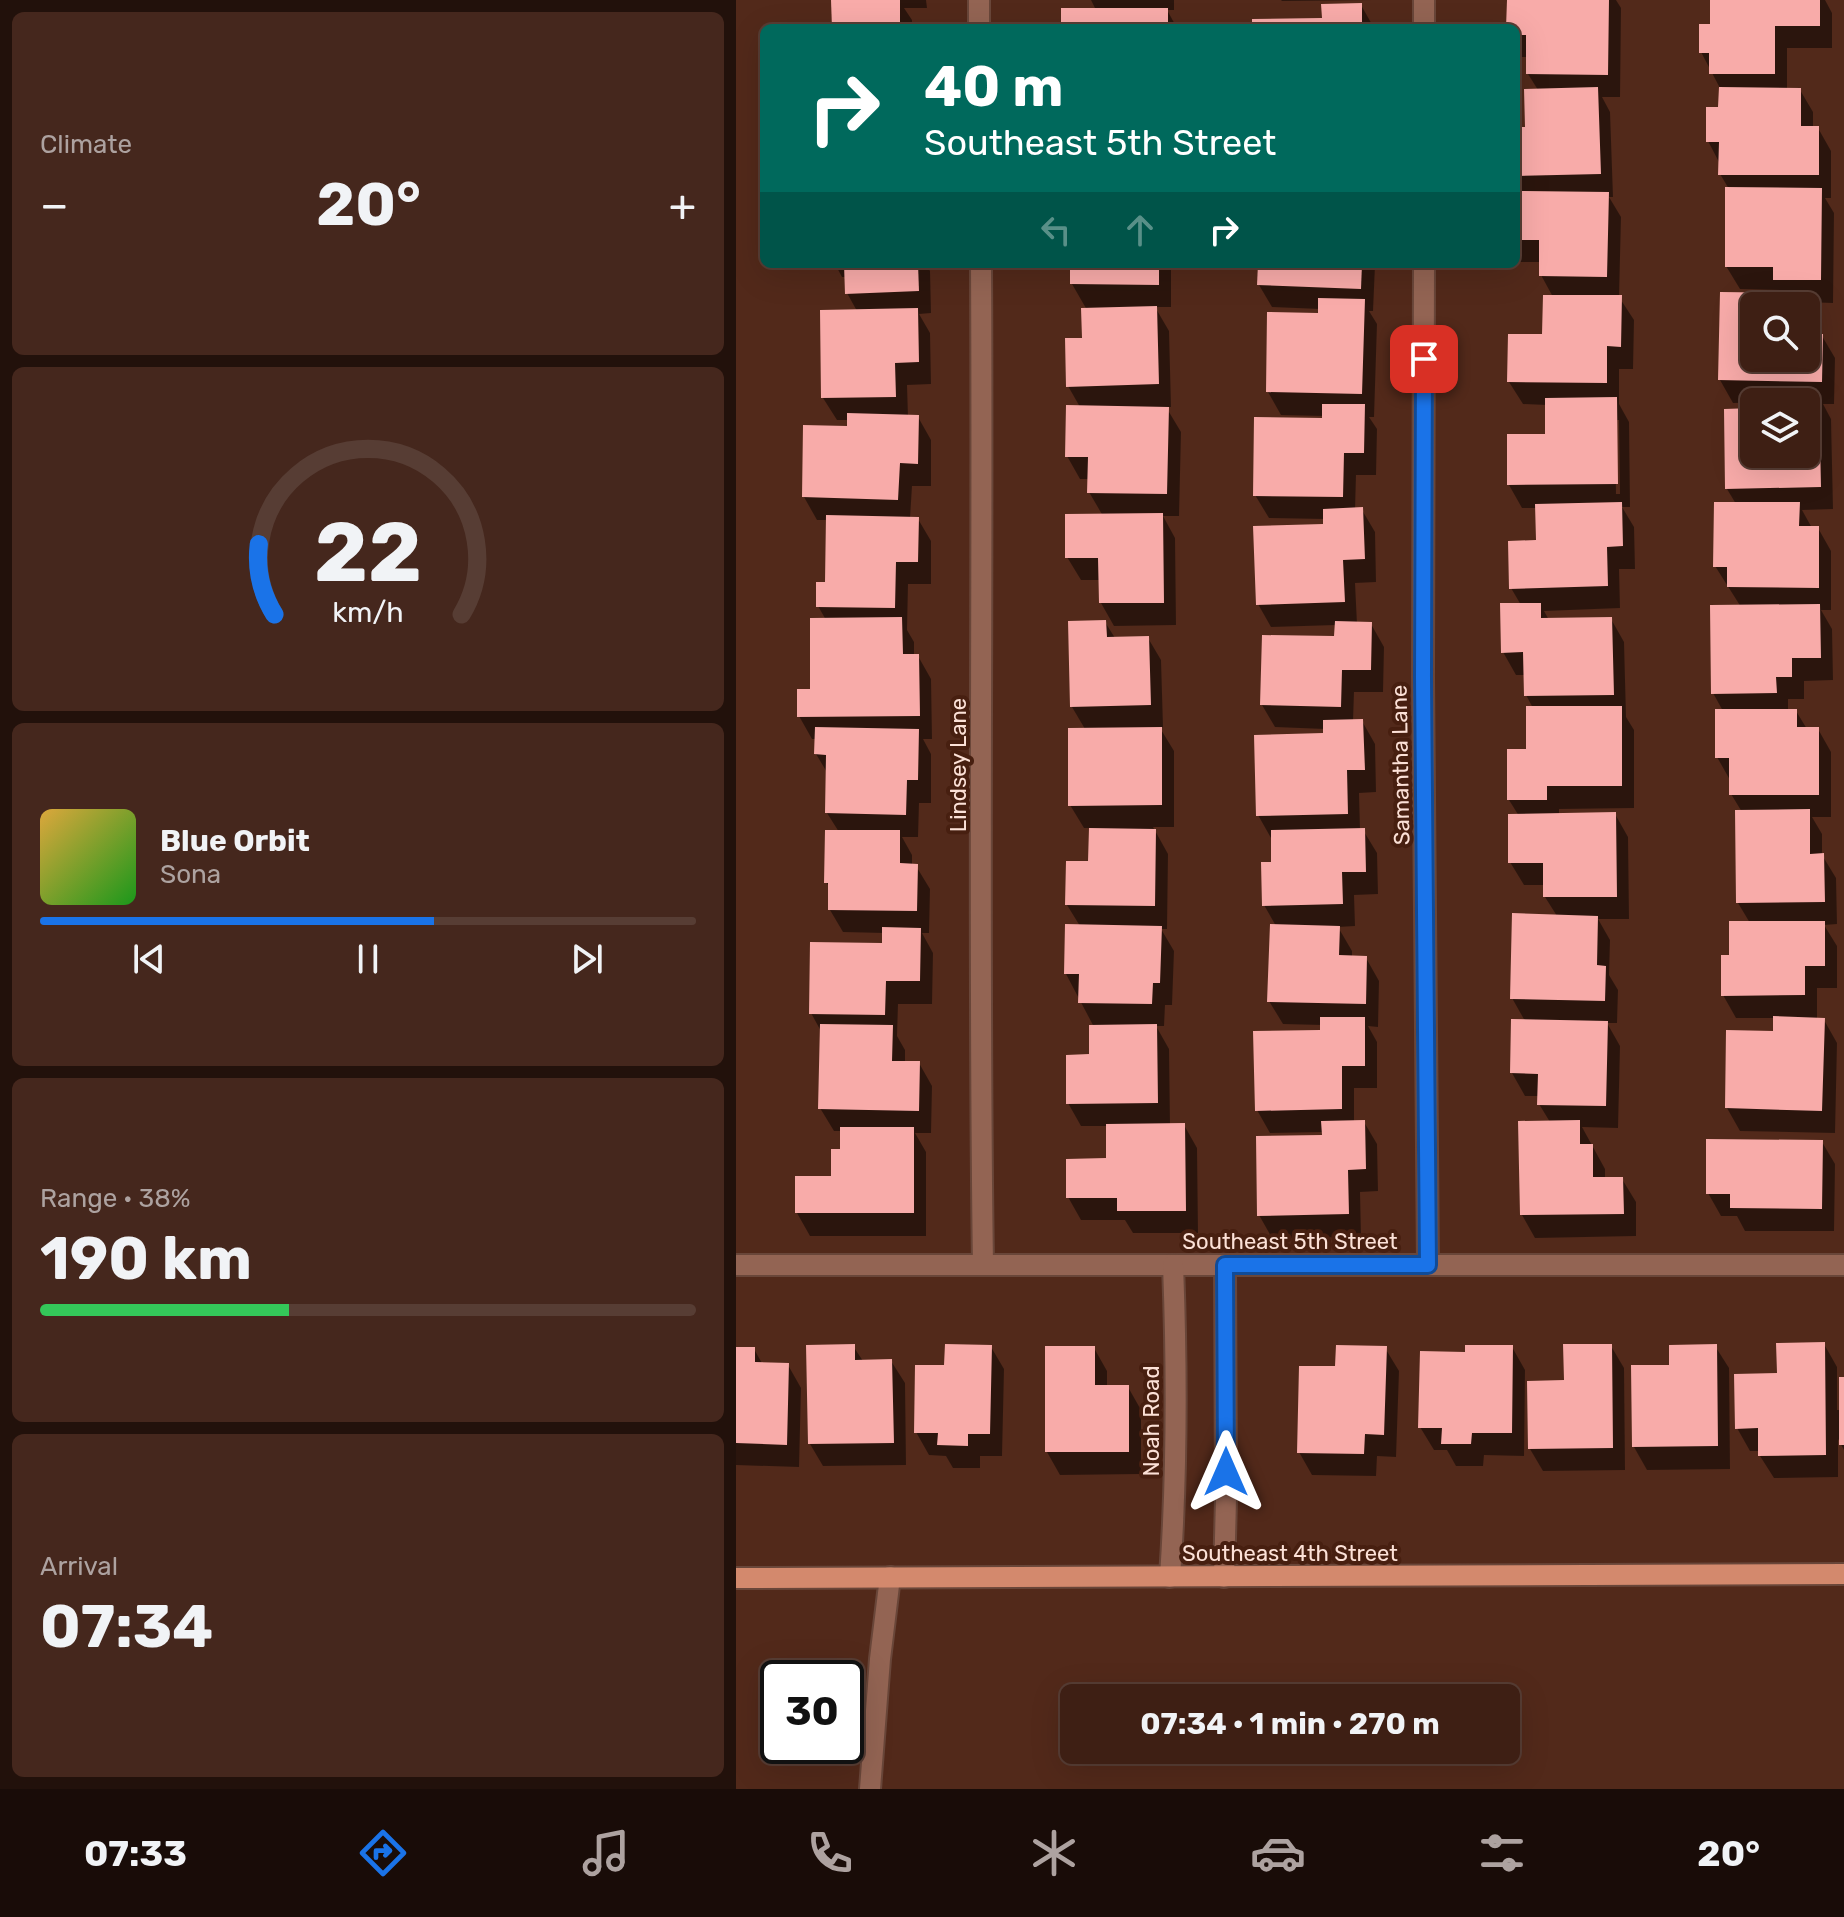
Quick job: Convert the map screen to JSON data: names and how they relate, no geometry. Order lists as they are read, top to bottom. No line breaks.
{"streets":{"main road":["Southeast 4th Street"],"street":["Lindsey Lane","Samantha Lane","Southeast 5th Street","Noah Road"]},"crossings":[["Lindsey Lane","Southeast 5th Street"],["Samantha Lane","Southeast 5th Street"],["Southeast 5th Street","Noah Road"],["Noah Road","Southeast 4th Street"]],"page":{"tile":["Climate",["Range · 38%","190 km"],["Arrival","07:34"]],"turn":["40 m","Southeast 5th Street"],"heat":["−","20°","+"],"song":["Blue Orbit","Sona"],"limit":"30","trip":"07:34 · 1 min · 270 m","tabs":["07:33","20°"],"gauge":["22","km/h"]}}
